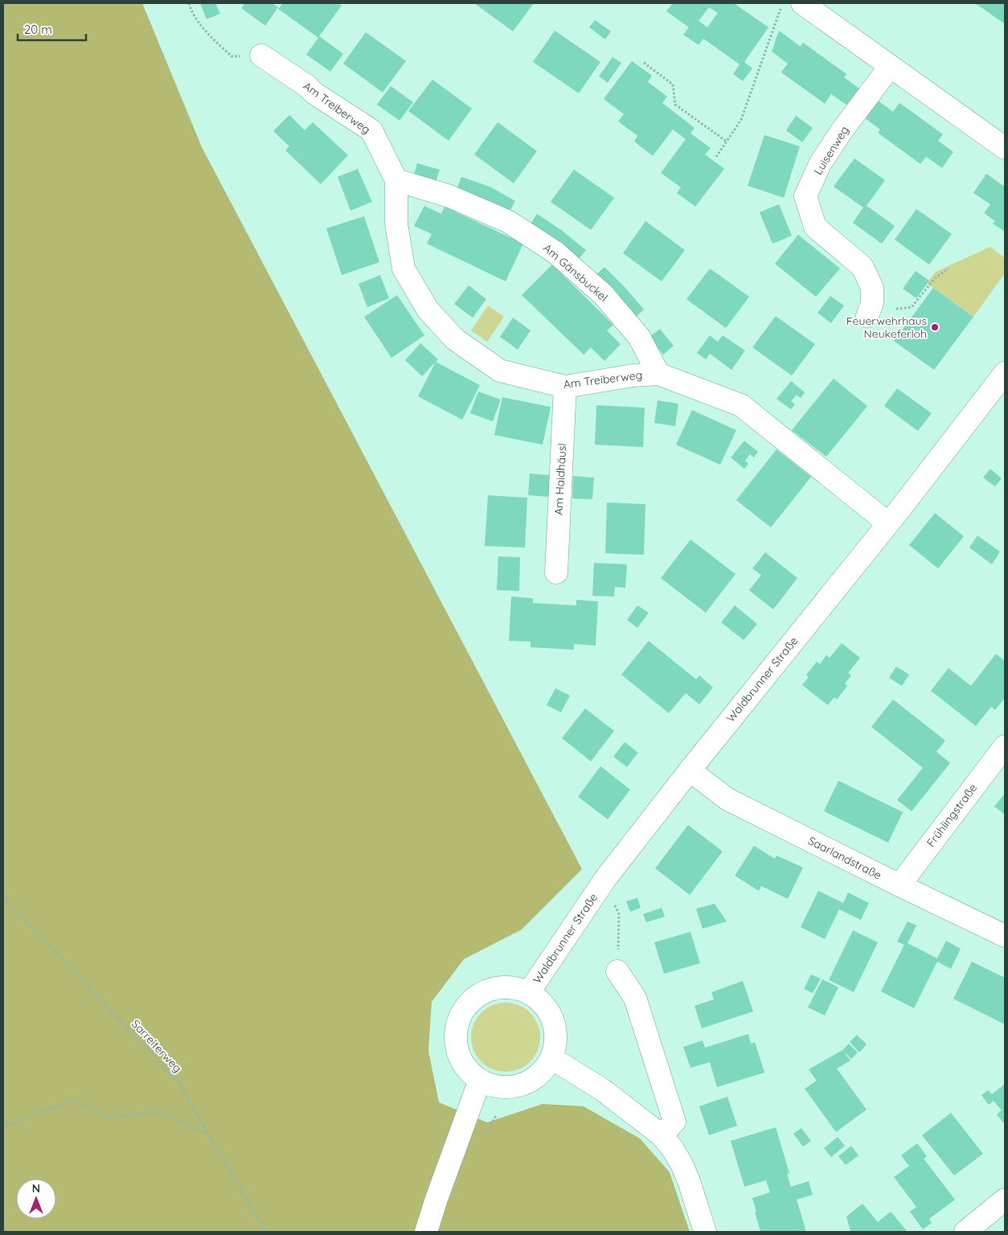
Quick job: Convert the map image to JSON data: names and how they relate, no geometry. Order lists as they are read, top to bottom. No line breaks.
{"streets":{"street":["Am Treiberweg","Luisenweg","Am Gänsbuckel","Am Haidhäusl","Waldbrunner Straße","Frühlingstraße","Saarlandstraße"],"path":["Sarreiterweg"]},"crossings":[["Am Treiberweg","Am Gänsbuckel"],["Am Treiberweg","Am Haidhäusl"],["Am Treiberweg","Waldbrunner Straße"],["Waldbrunner Straße","Saarlandstraße"],["Frühlingstraße","Saarlandstraße"]],"places":["Feuerwehrhaus Neukeferloh"],"scale_bar":"20 m","north":"top"}
